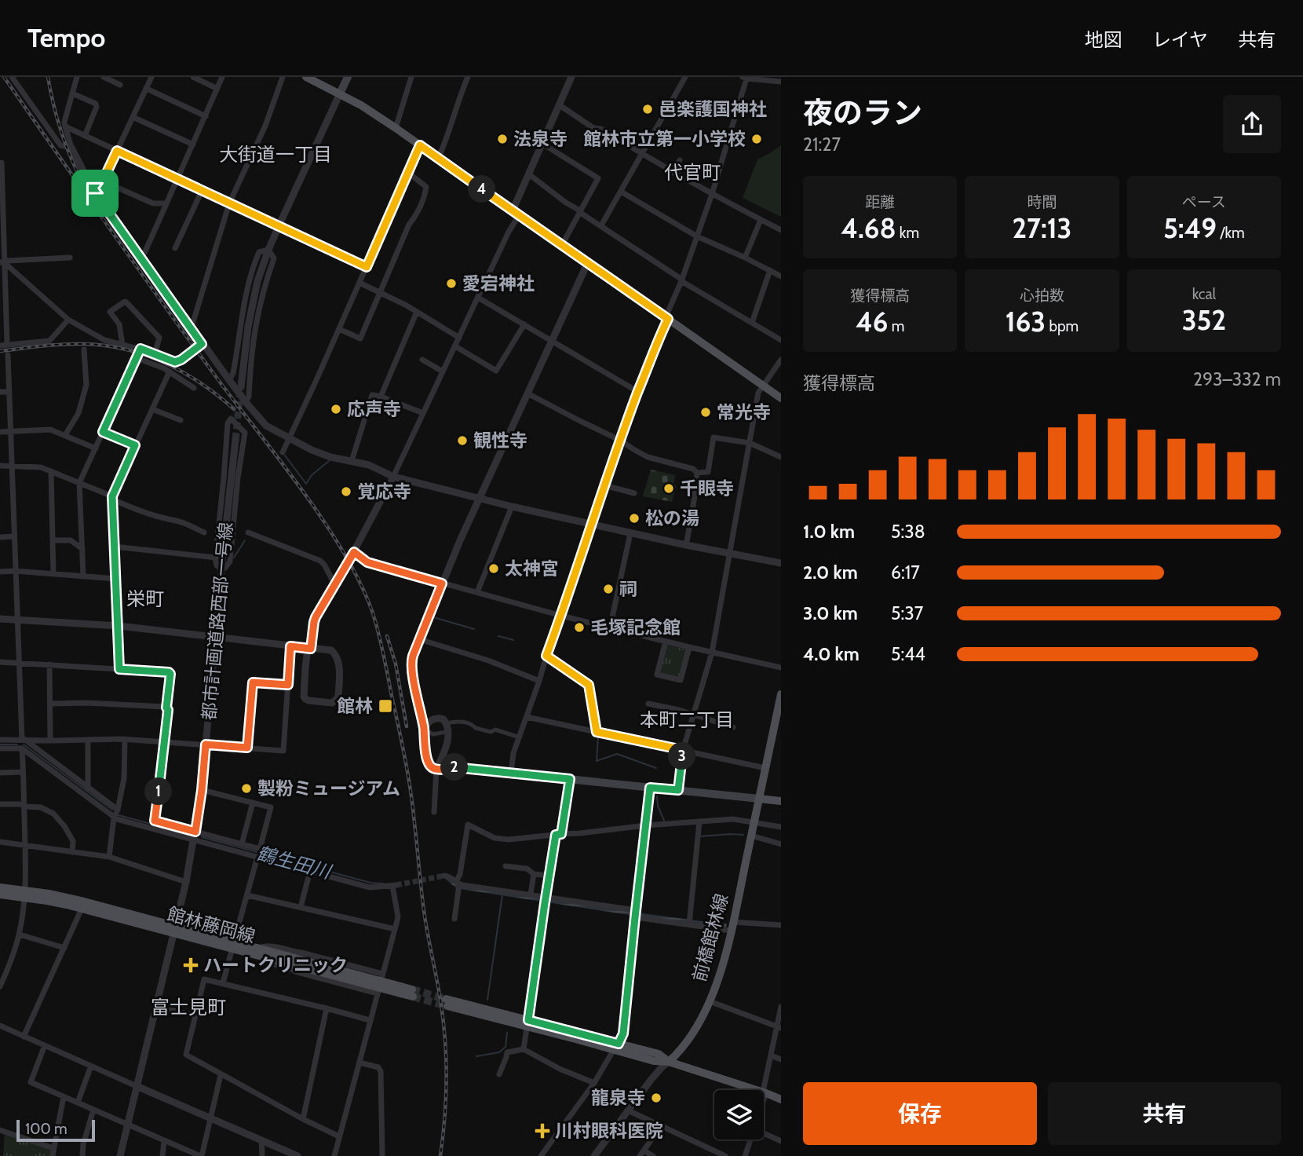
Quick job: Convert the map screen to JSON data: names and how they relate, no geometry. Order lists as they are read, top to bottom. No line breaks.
{"streets":{"main road":["館林藤岡線","前橋館林線"],"street":["都市計画道路西部一号線"]},"crossings":[["都市計画道路西部一号線","館林藤岡線"]],"districts":["大街道一丁目","代官町","栄町","本町二丁目","富士見町"],"water":["鶴生田川"],"places":{"other":["邑楽護国神社","法泉寺","館林市立第一小学校","愛宕神社","応声寺","常光寺","観性寺","千眼寺","覚応寺","松の湯","太神宮","祠","毛塚記念館","製粉ミュージアム","龍泉寺"],"transit":["館林"],"health":["ハートクリニック","川村眼科医院"]},"scale_bar":"100 m","page":{"header":"Tempo","nav":["地図","レイヤ","共有"],"heading":["夜のラン","21:27"],"stats":[["距離","4.68 km"],["時間","27:13"],["ペース","5:49 /km"],["獲得標高","46 m"],["心拍数","163 bpm"],["kcal","352"]],"pins":["4","3","2","1"],"chart":["獲得標高","293–332 m"],"list":[{"name":"1.0 km","note":"5:38"},{"name":"2.0 km","note":"6:17"},{"name":"3.0 km","note":"5:37"},{"name":"4.0 km","note":"5:44"}],"buttons":["保存","共有"],"scale":"100 m"}}
